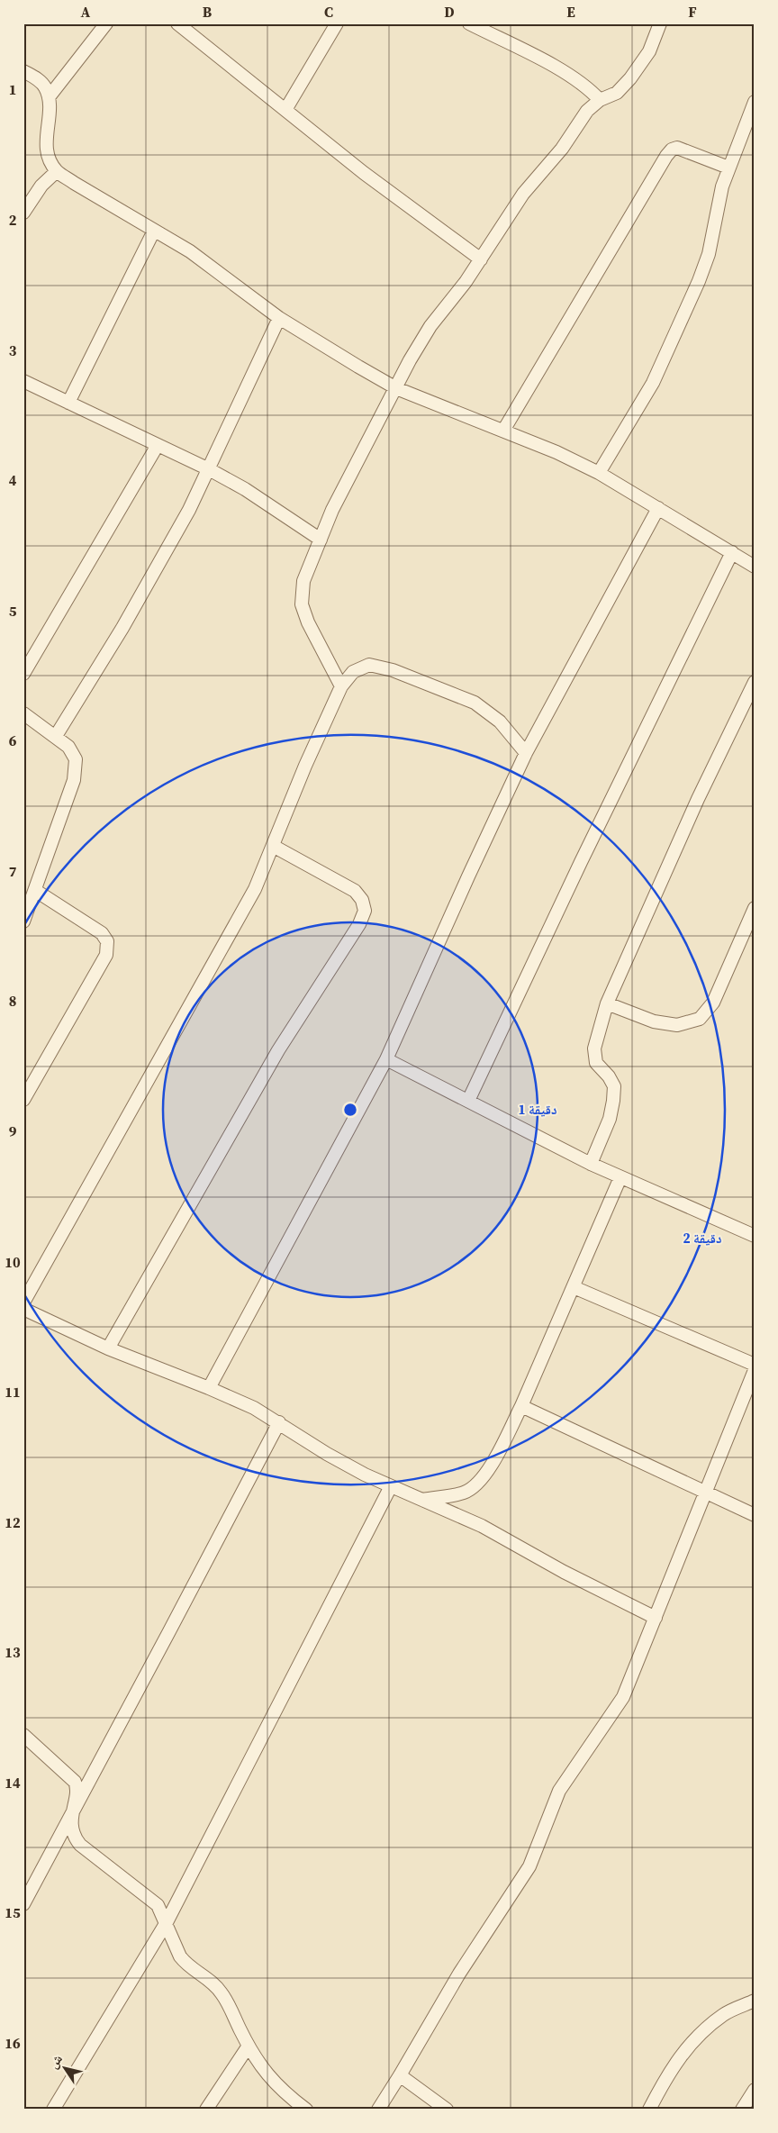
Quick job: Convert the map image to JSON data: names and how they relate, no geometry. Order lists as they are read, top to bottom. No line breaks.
{"north":"top left","grid":{"columns":["A","B","C","D","E","F"],"rows":["1","2","3","4","5","6","7","8","9","10","11","12","13","14","15","16"]},"rings":["1 دقيقة","2 دقيقة"]}
